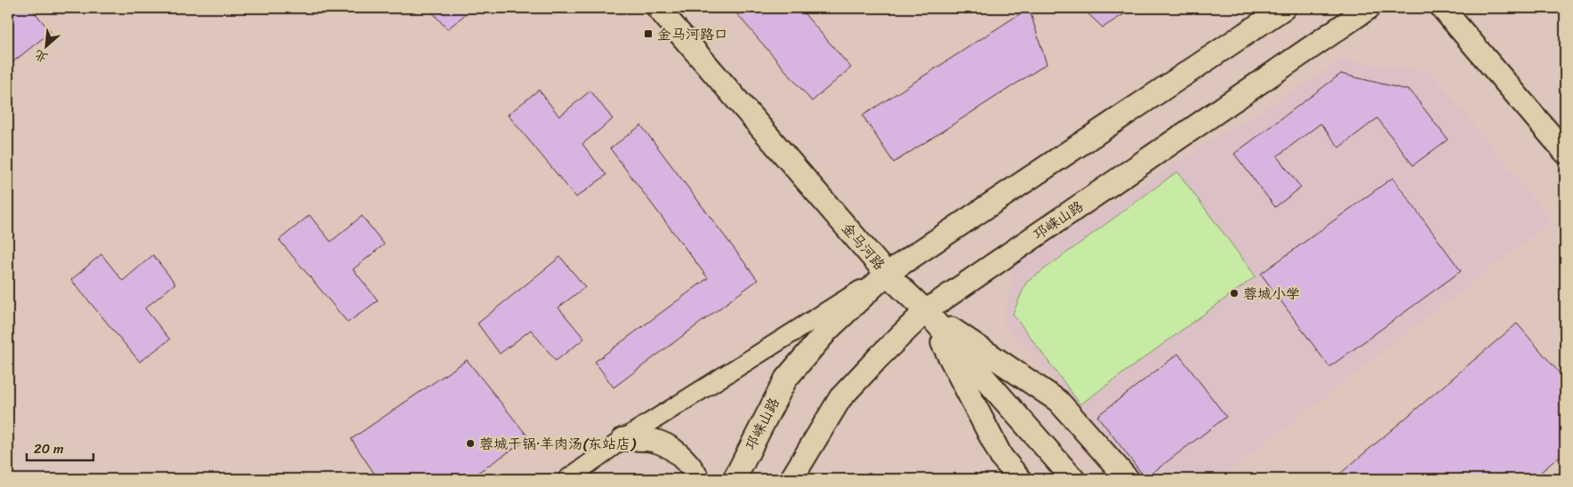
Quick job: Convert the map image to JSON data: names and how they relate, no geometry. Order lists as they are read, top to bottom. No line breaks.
{"streets":{"street":["邛崃山路","金马河路"]},"crossings":[["邛崃山路","金马河路"]],"places":{"transit":["金马河路口"],"other":["蓉城小学","蓉城干锅·羊肉汤(东站店)"]},"scale_bar":"20 m","north":"bottom left"}
